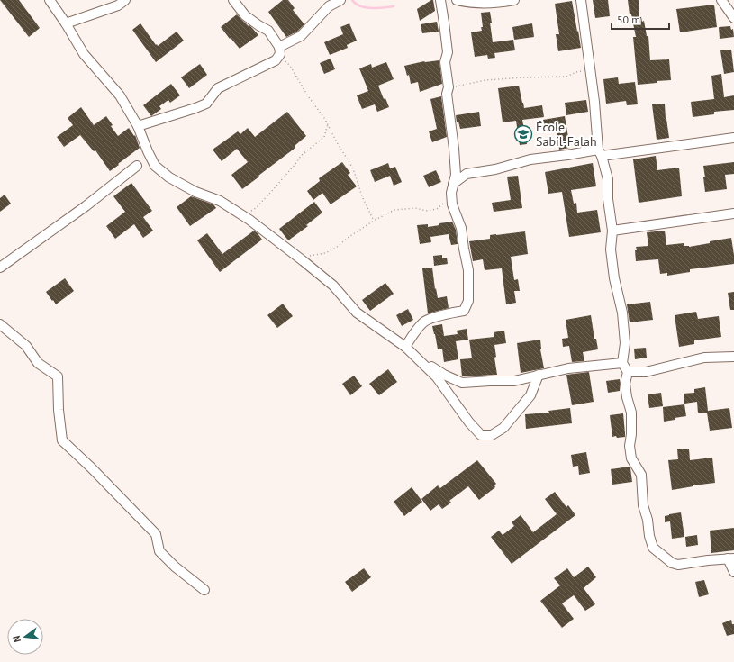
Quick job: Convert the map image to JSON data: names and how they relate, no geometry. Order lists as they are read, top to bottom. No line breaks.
{"places":{"school or university":["École Sabil-Falah"]},"scale_bar":"50 m","north":"left"}
